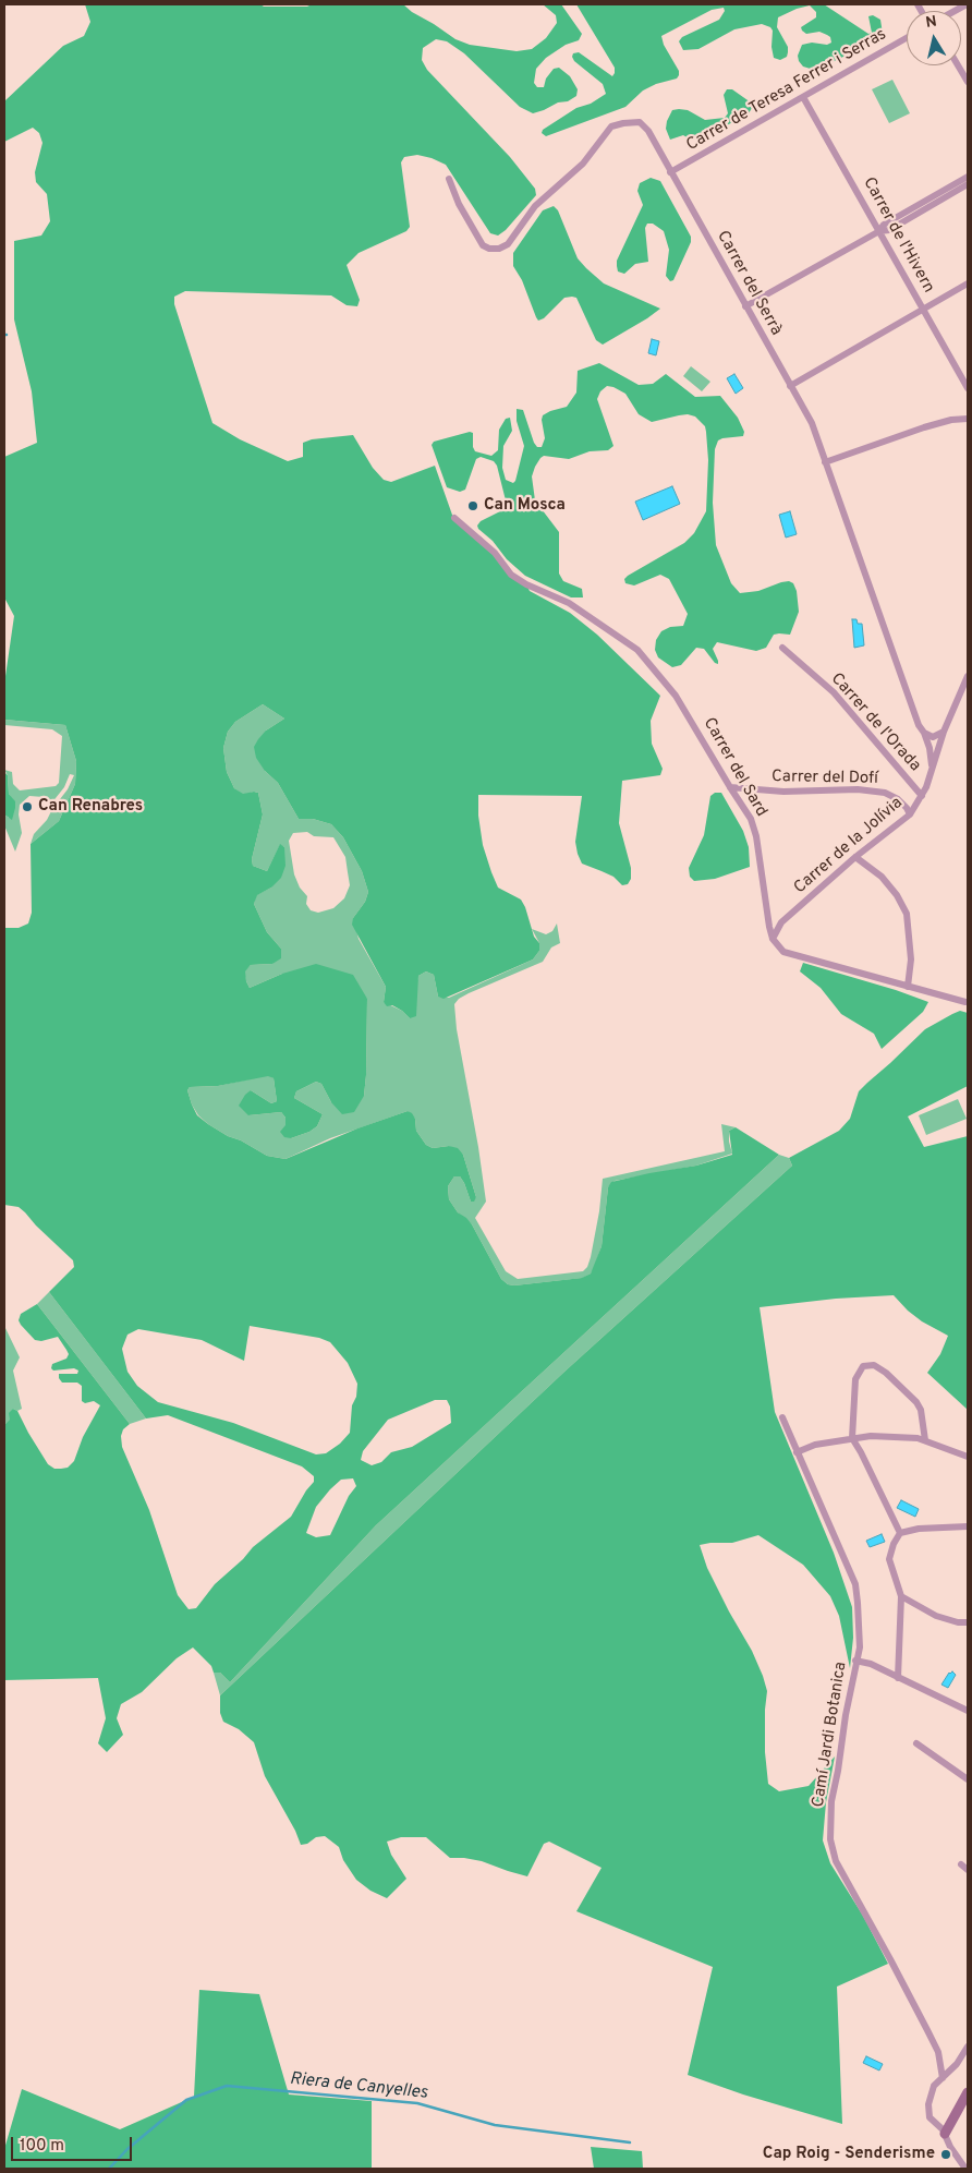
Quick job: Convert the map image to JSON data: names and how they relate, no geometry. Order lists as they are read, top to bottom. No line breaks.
{"streets":{"street":["Carrer de Teresa Ferrer i Serras","Carrer de l'Hivern","Carrer del Serrà","Carrer de l'Orada","Carrer del Sard","Carrer del Dofí","Carrer de la Jolívia","Camí Jardi Botanica"]},"crossings":[["Carrer de Teresa Ferrer i Serras","Carrer de l'Hivern"],["Carrer de Teresa Ferrer i Serras","Carrer del Serrà"],["Carrer del Serrà","Carrer de la Jolívia"],["Carrer de l'Orada","Carrer de la Jolívia"],["Carrer del Sard","Carrer del Dofí"],["Carrer del Sard","Carrer de la Jolívia"],["Carrer del Dofí","Carrer de la Jolívia"]],"water":["Riera de Canyelles"],"places":["Can Mosca","Can Renabres","Cap Roig - Senderisme"],"scale_bar":"100 m","north":"top"}
